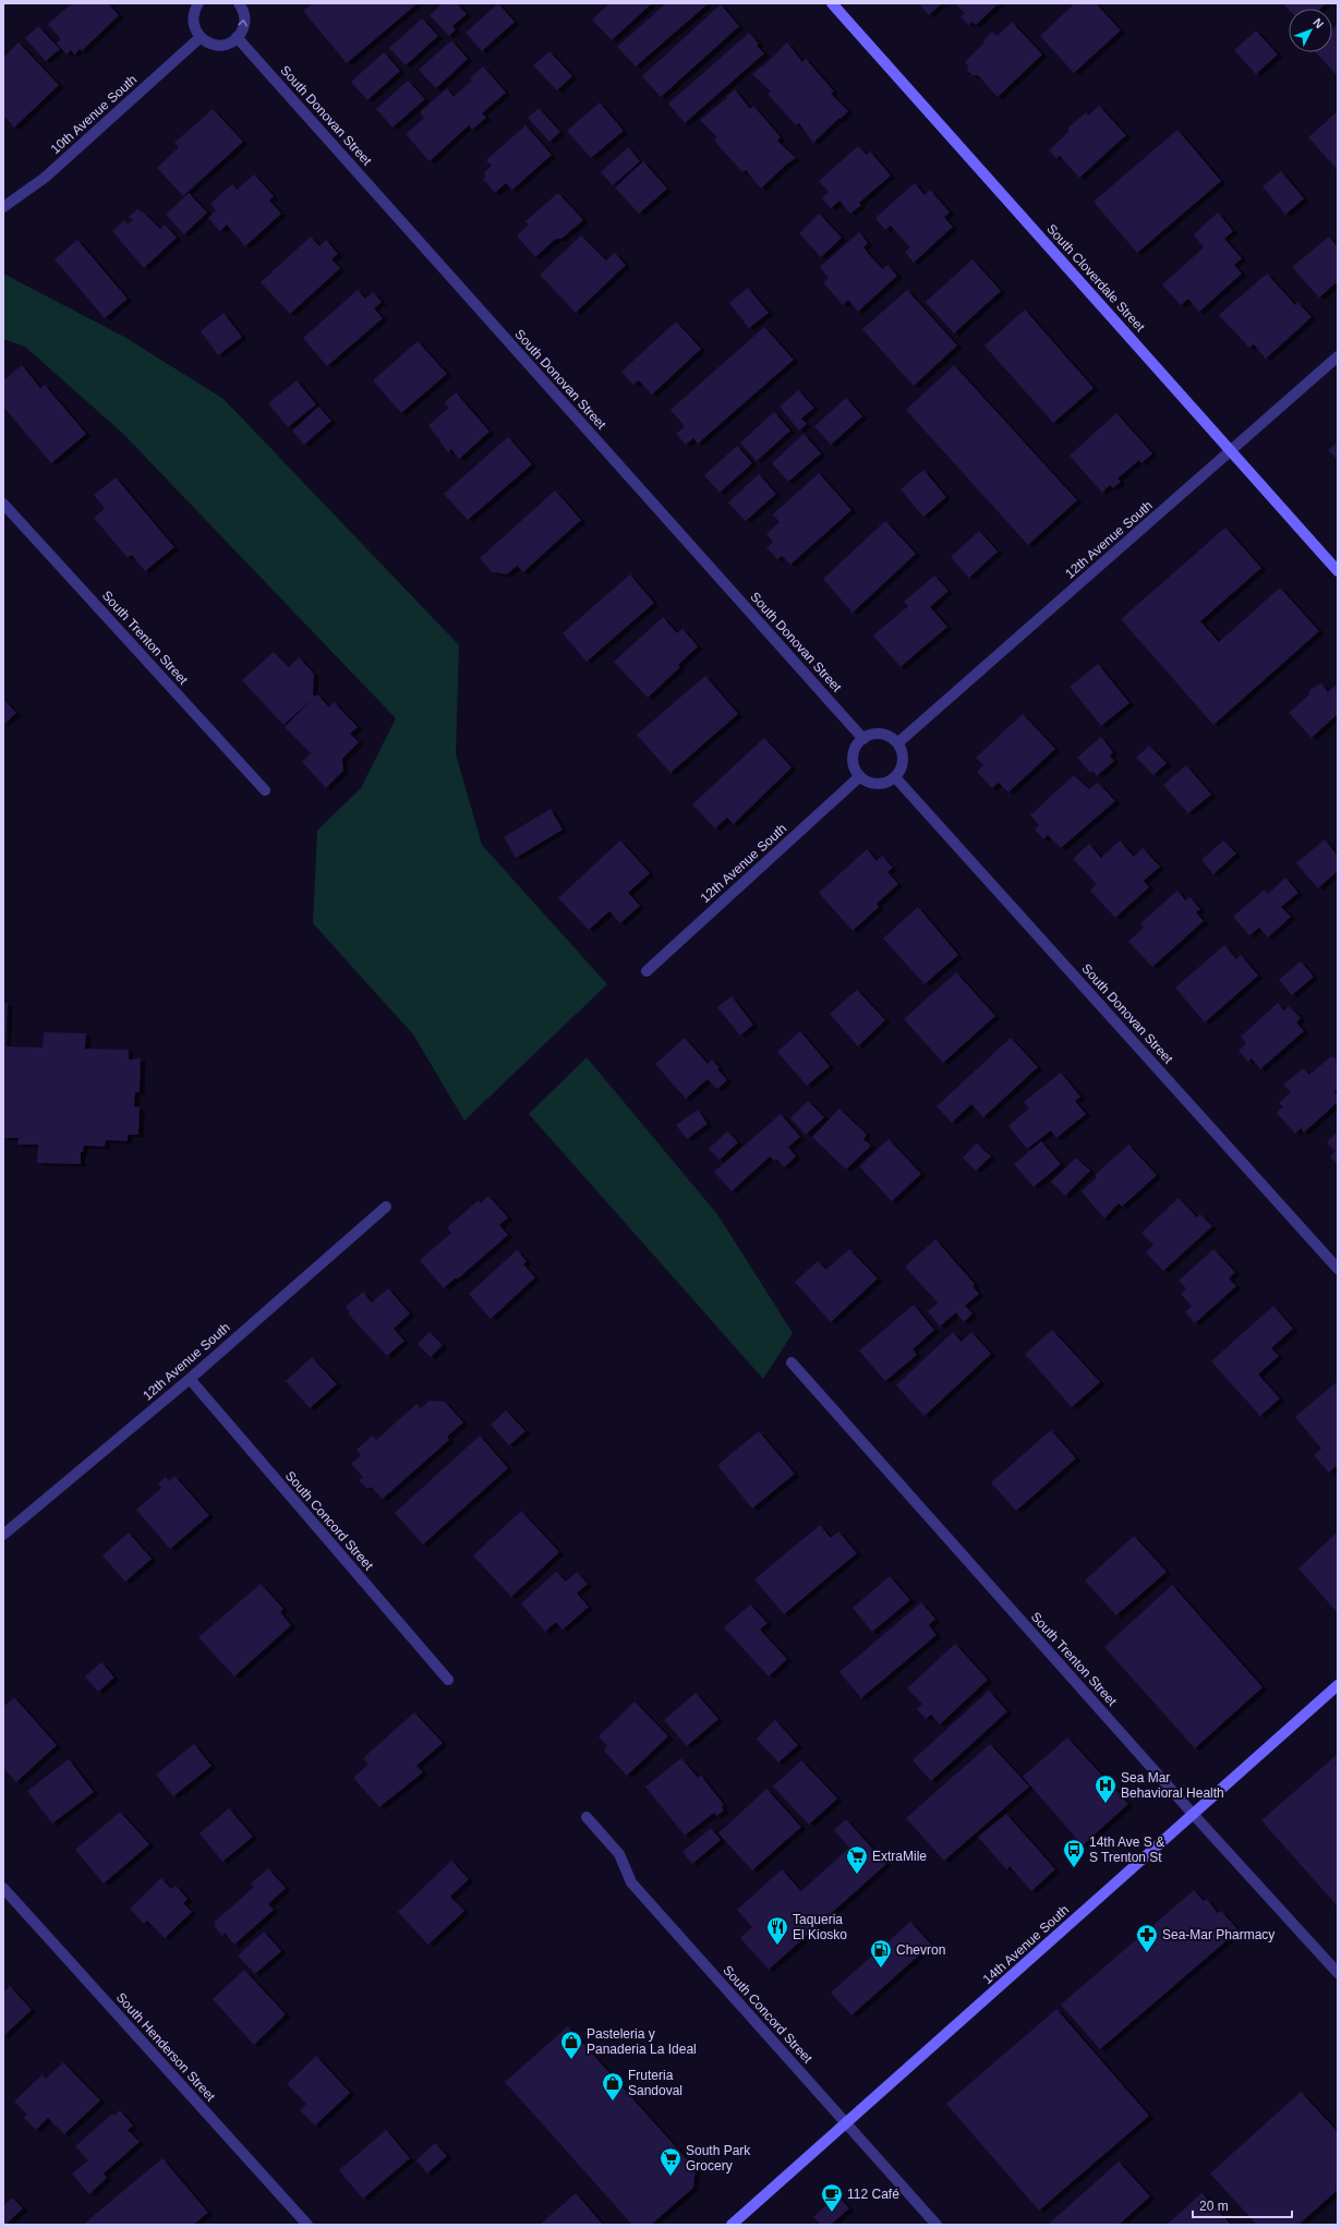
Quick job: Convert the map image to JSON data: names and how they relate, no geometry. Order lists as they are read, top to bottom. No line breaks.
{"streets":{"main road":["South Cloverdale Street","14th Avenue South"],"street":["10th Avenue South","South Donovan Street","12th Avenue South","South Trenton Street","South Concord Street","South Henderson Street"]},"crossings":[["South Donovan Street","12th Avenue South"],["South Cloverdale Street","12th Avenue South"],["12th Avenue South","South Concord Street"],["South Trenton Street","14th Avenue South"],["South Concord Street","14th Avenue South"]],"places":{"hospital":["Sea Mar Behavioral Health"],"bus stop":["14th Ave S & S Trenton St"],"supermarket":["ExtraMile","South Park Grocery"],"restaurant":["Taqueria El Kiosko"],"pharmacy":["Sea-Mar Pharmacy"],"fuel station":["Chevron"],"shop":["Pasteleria y Panaderia La Ideal","Fruteria Sandoval"],"cafe":["112 Café"]},"scale_bar":"20 m","north":"top right"}
